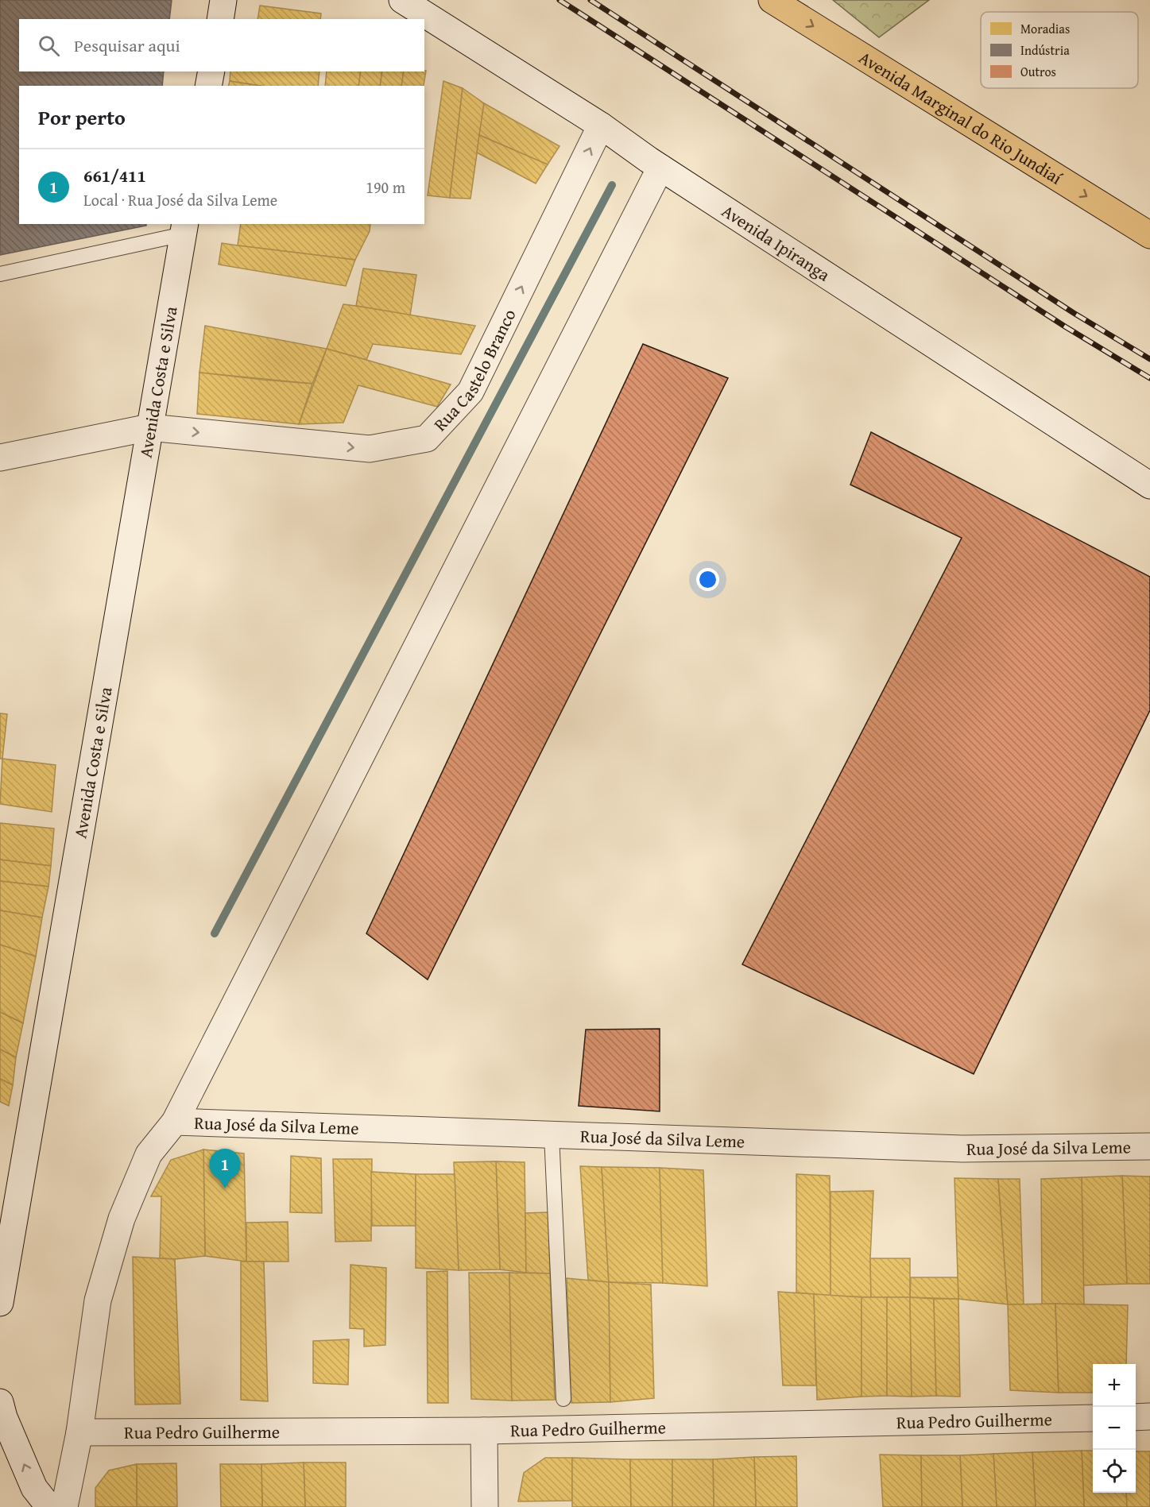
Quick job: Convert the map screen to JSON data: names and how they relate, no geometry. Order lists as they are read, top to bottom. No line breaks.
{"streets":{"main road":["Avenida Marginal do Rio Jundiaí"],"street":["Avenida Ipiranga","Rua Castelo Branco","Avenida Costa e Silva","Rua José da Silva Leme","Rua Pedro Guilherme"]},"crossings":[["Avenida Ipiranga","Rua Castelo Branco"],["Rua Castelo Branco","Avenida Costa e Silva"]],"one_way":["Avenida Marginal do Rio Jundiaí","Rua Castelo Branco"],"legend":["Moradias","Indústria","Outros"],"page":{"search":"Pesquisar aqui","heading":"Por perto","list":[{"mark":"1","name":"661/411","note":"Local · Rua José da Silva Leme","value":"190 m"}],"pins":"1","map_buttons":["+","−"]}}
